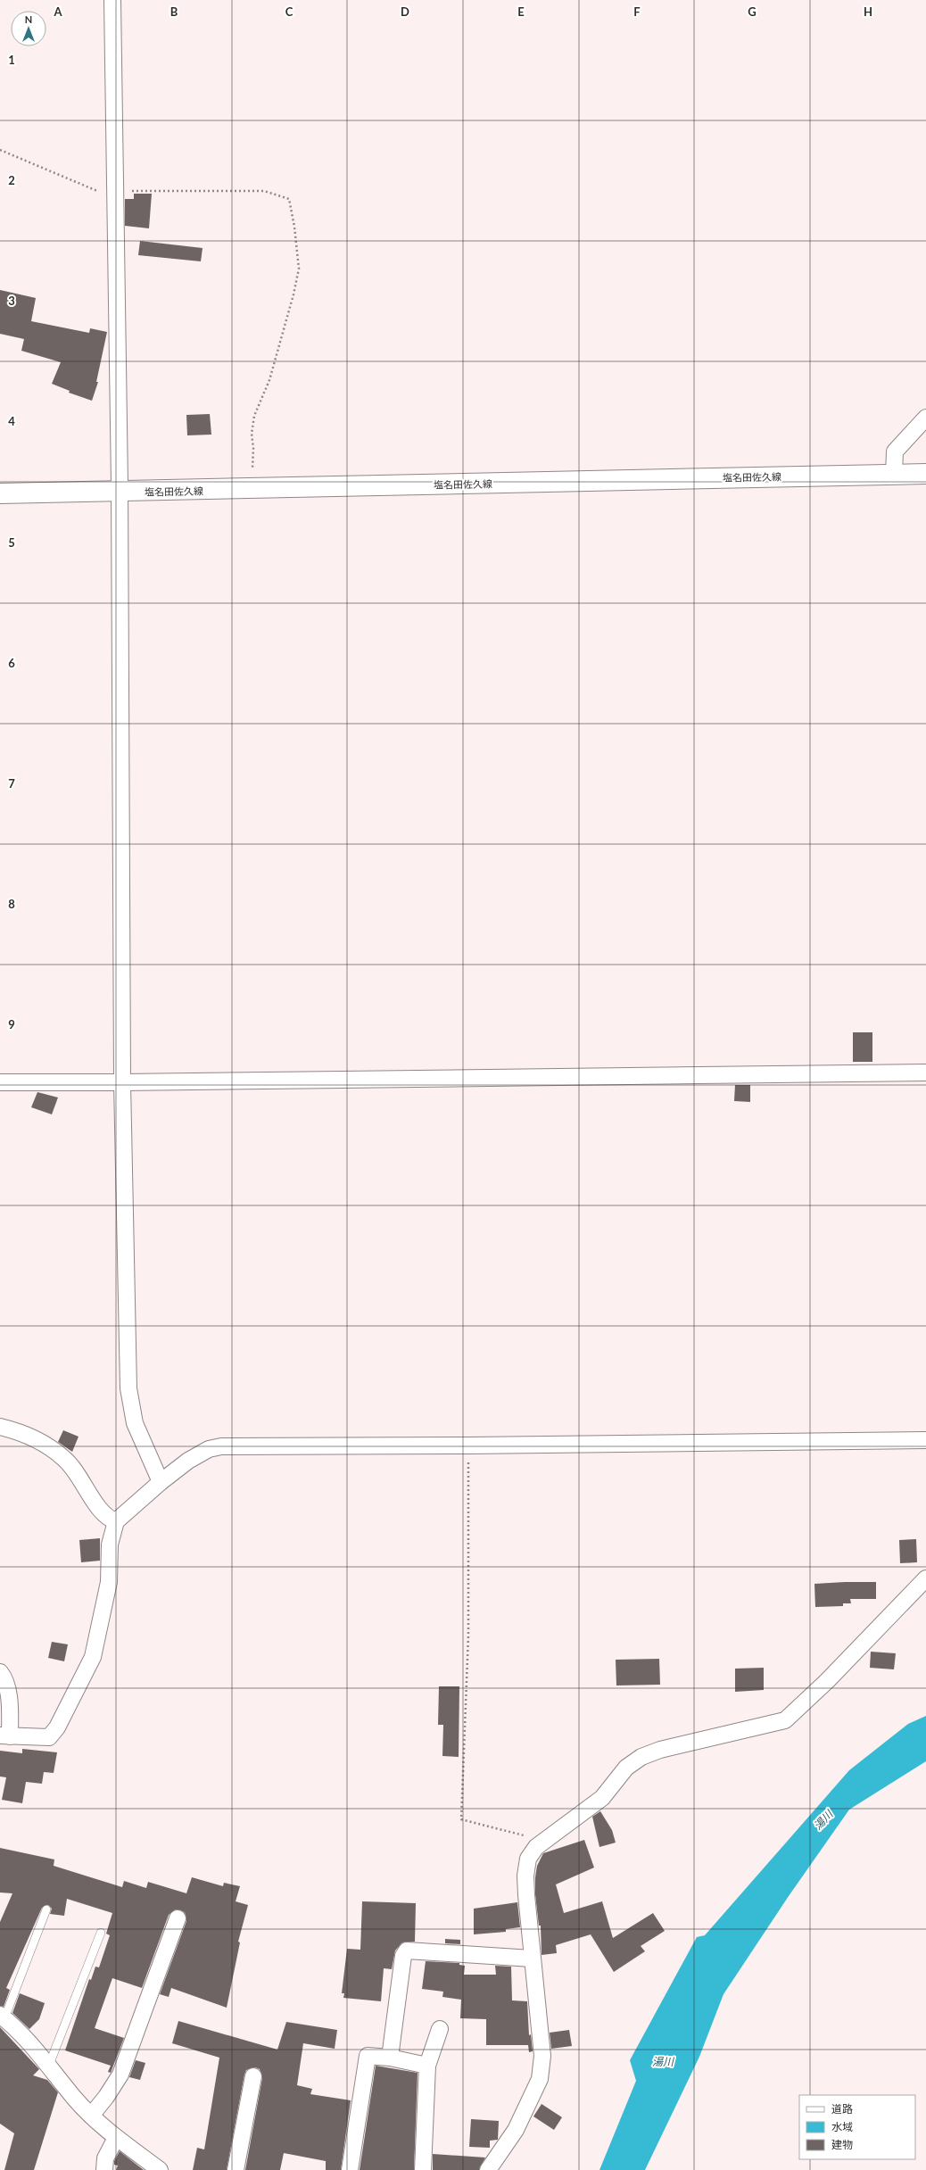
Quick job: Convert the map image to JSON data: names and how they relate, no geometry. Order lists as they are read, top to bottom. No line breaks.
{"streets":{"main road":["塩名田佐久線"]},"water":["湯川"],"legend":["道路","水域","建物"],"north":"top","grid":{"columns":["A","B","C","D","E","F","G","H"],"rows":["1","2","3","4","5","6","7","8","9"]}}
